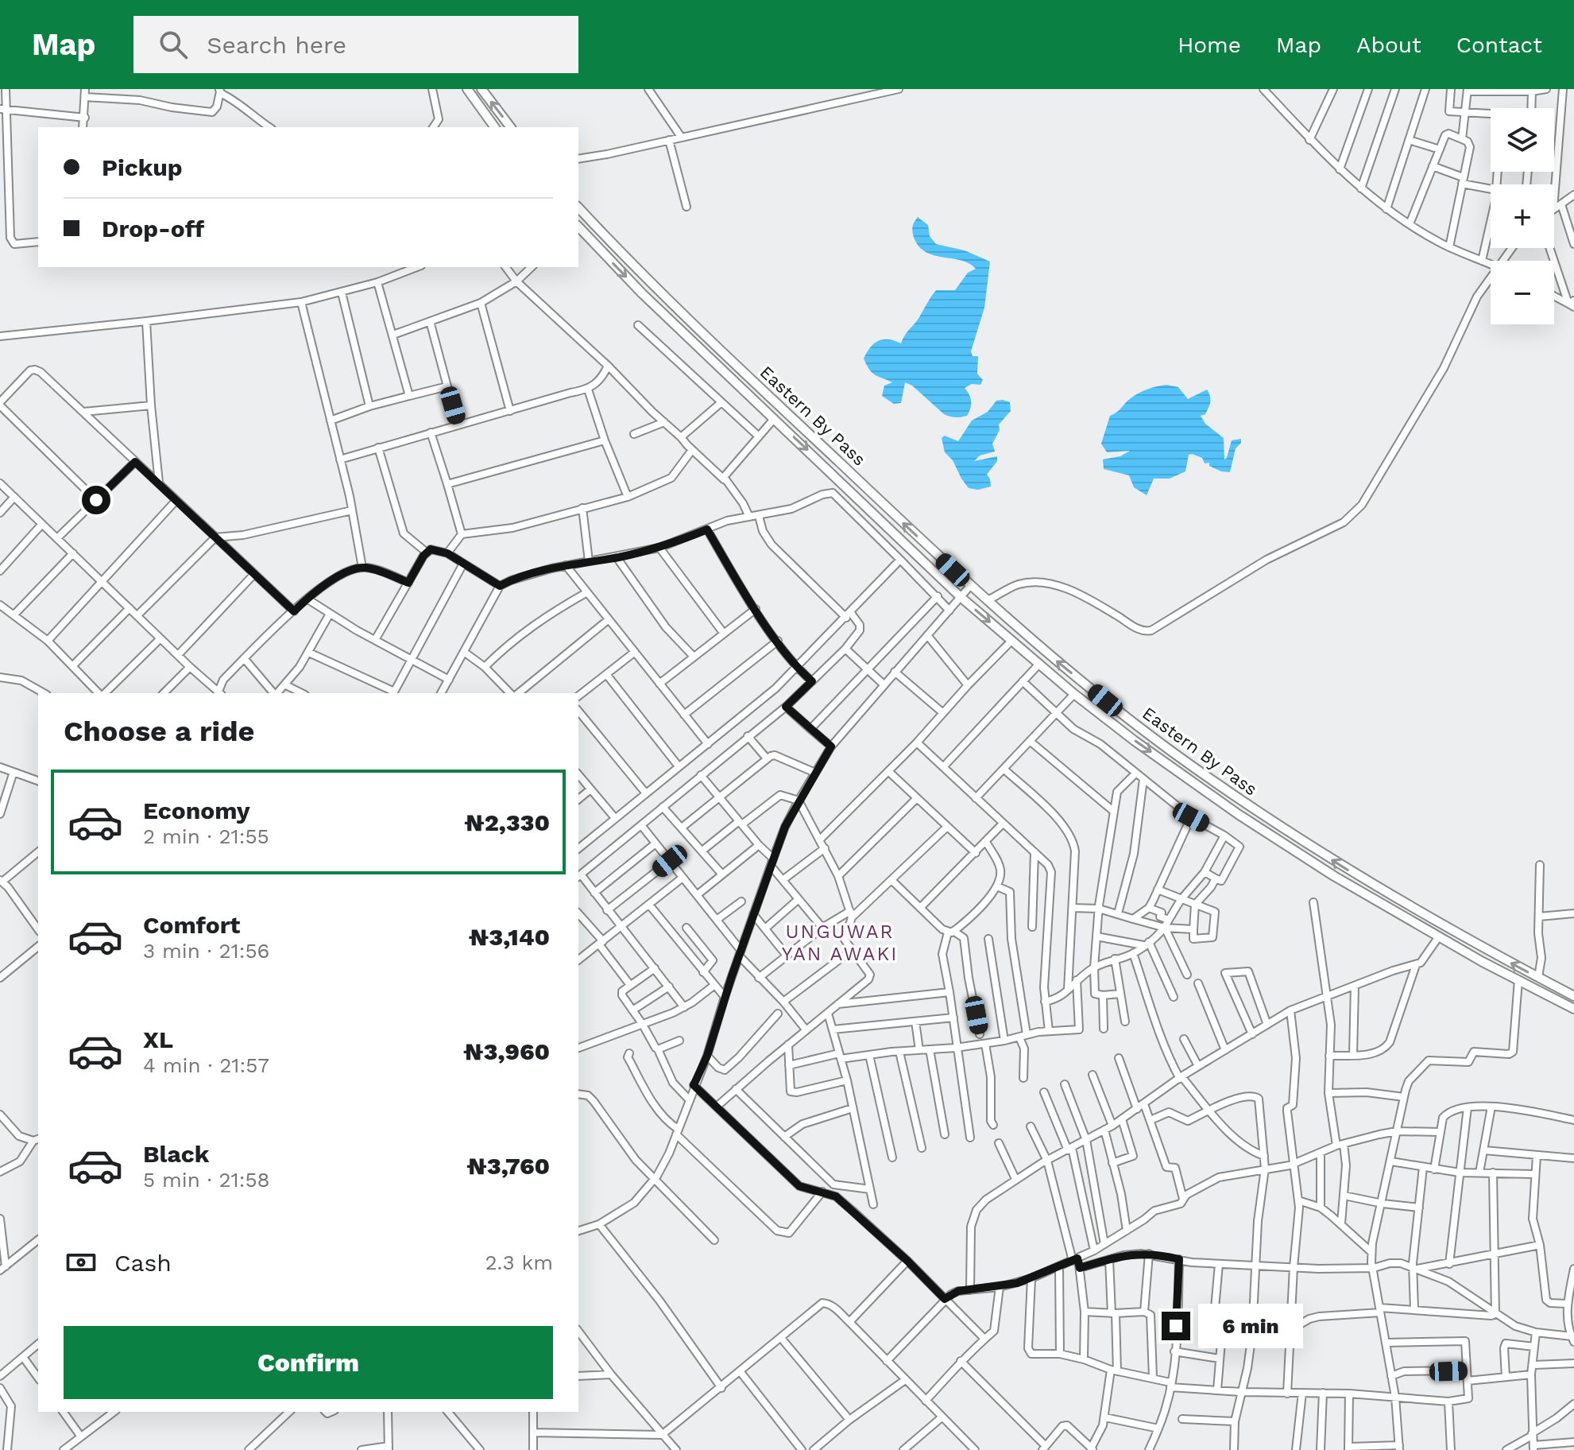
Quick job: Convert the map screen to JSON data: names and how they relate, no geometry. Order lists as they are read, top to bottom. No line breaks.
{"streets":{"main road":["Eastern By Pass"]},"districts":["UNGUWAR YAN AWAKI"],"page":{"header":"Map","search":"Search here","nav":["Home","Map","About","Contact"],"map_buttons":["+","−"],"banner":["Pickup","Drop-off"],"heading":"Choose a ride","list":[{"name":"Economy","note":"2 min · 21:55","value":"₦2,330"},{"name":"Comfort","note":"3 min · 21:56","value":"₦3,140"},{"name":"XL","note":"4 min · 21:57","value":"₦3,960"},{"name":"Black","note":"5 min · 21:58","value":"₦3,760"}],"pay":["Cash","2.3 km"],"bubble":"6 min","buttons":"Confirm"}}
